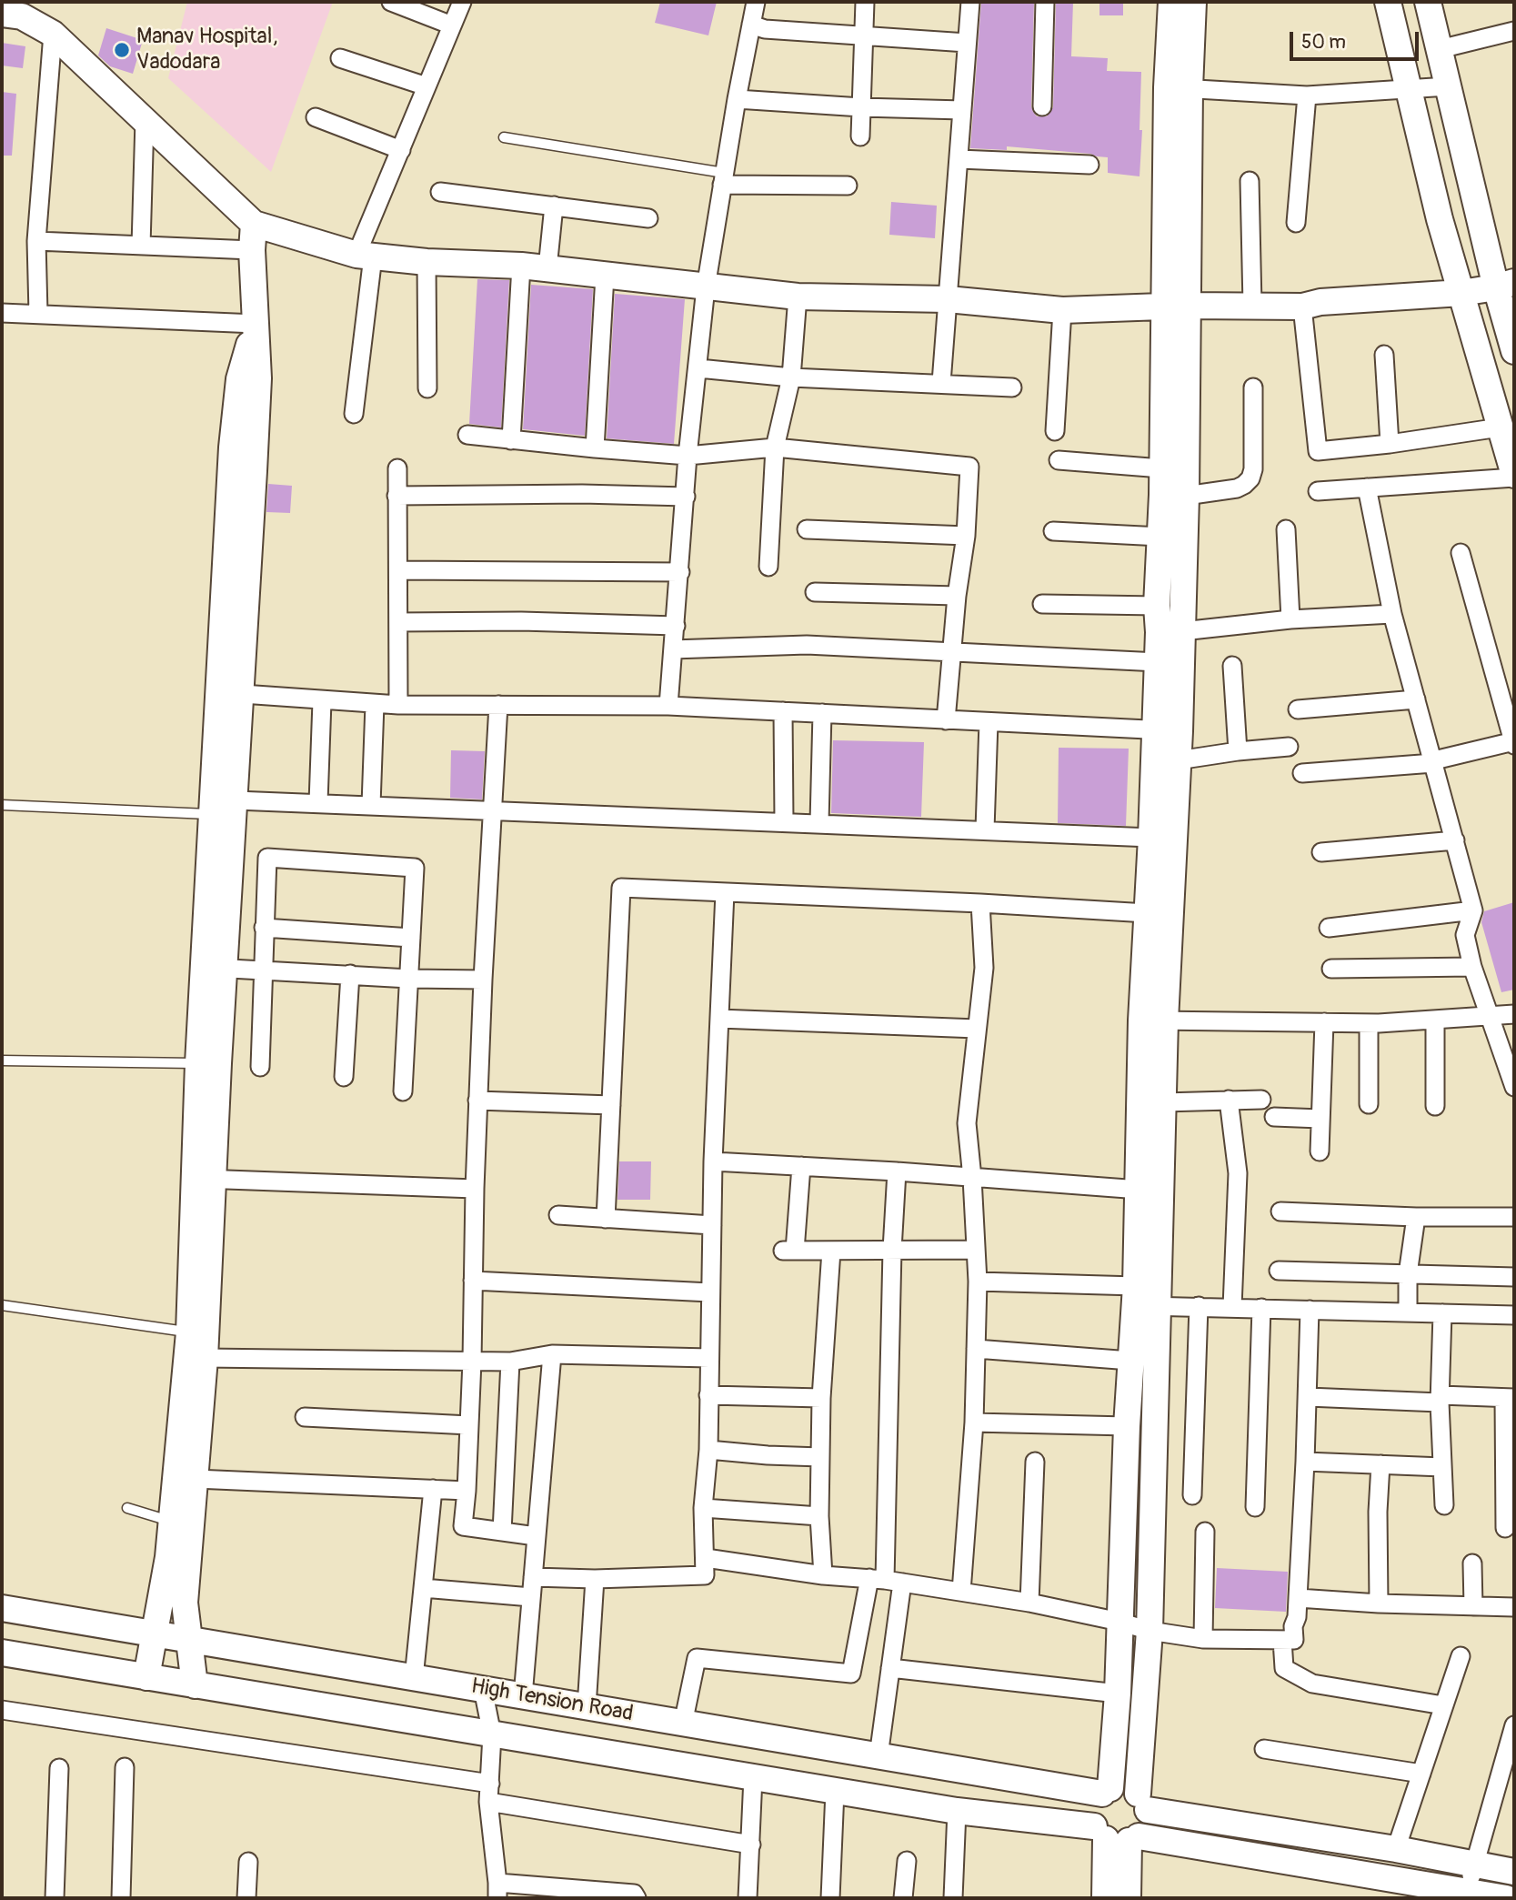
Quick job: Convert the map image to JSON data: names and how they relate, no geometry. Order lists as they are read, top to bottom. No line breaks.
{"streets":{"street":["High Tension Road"]},"places":["Manav Hospital, Vadodara"],"scale_bar":"50 m"}
